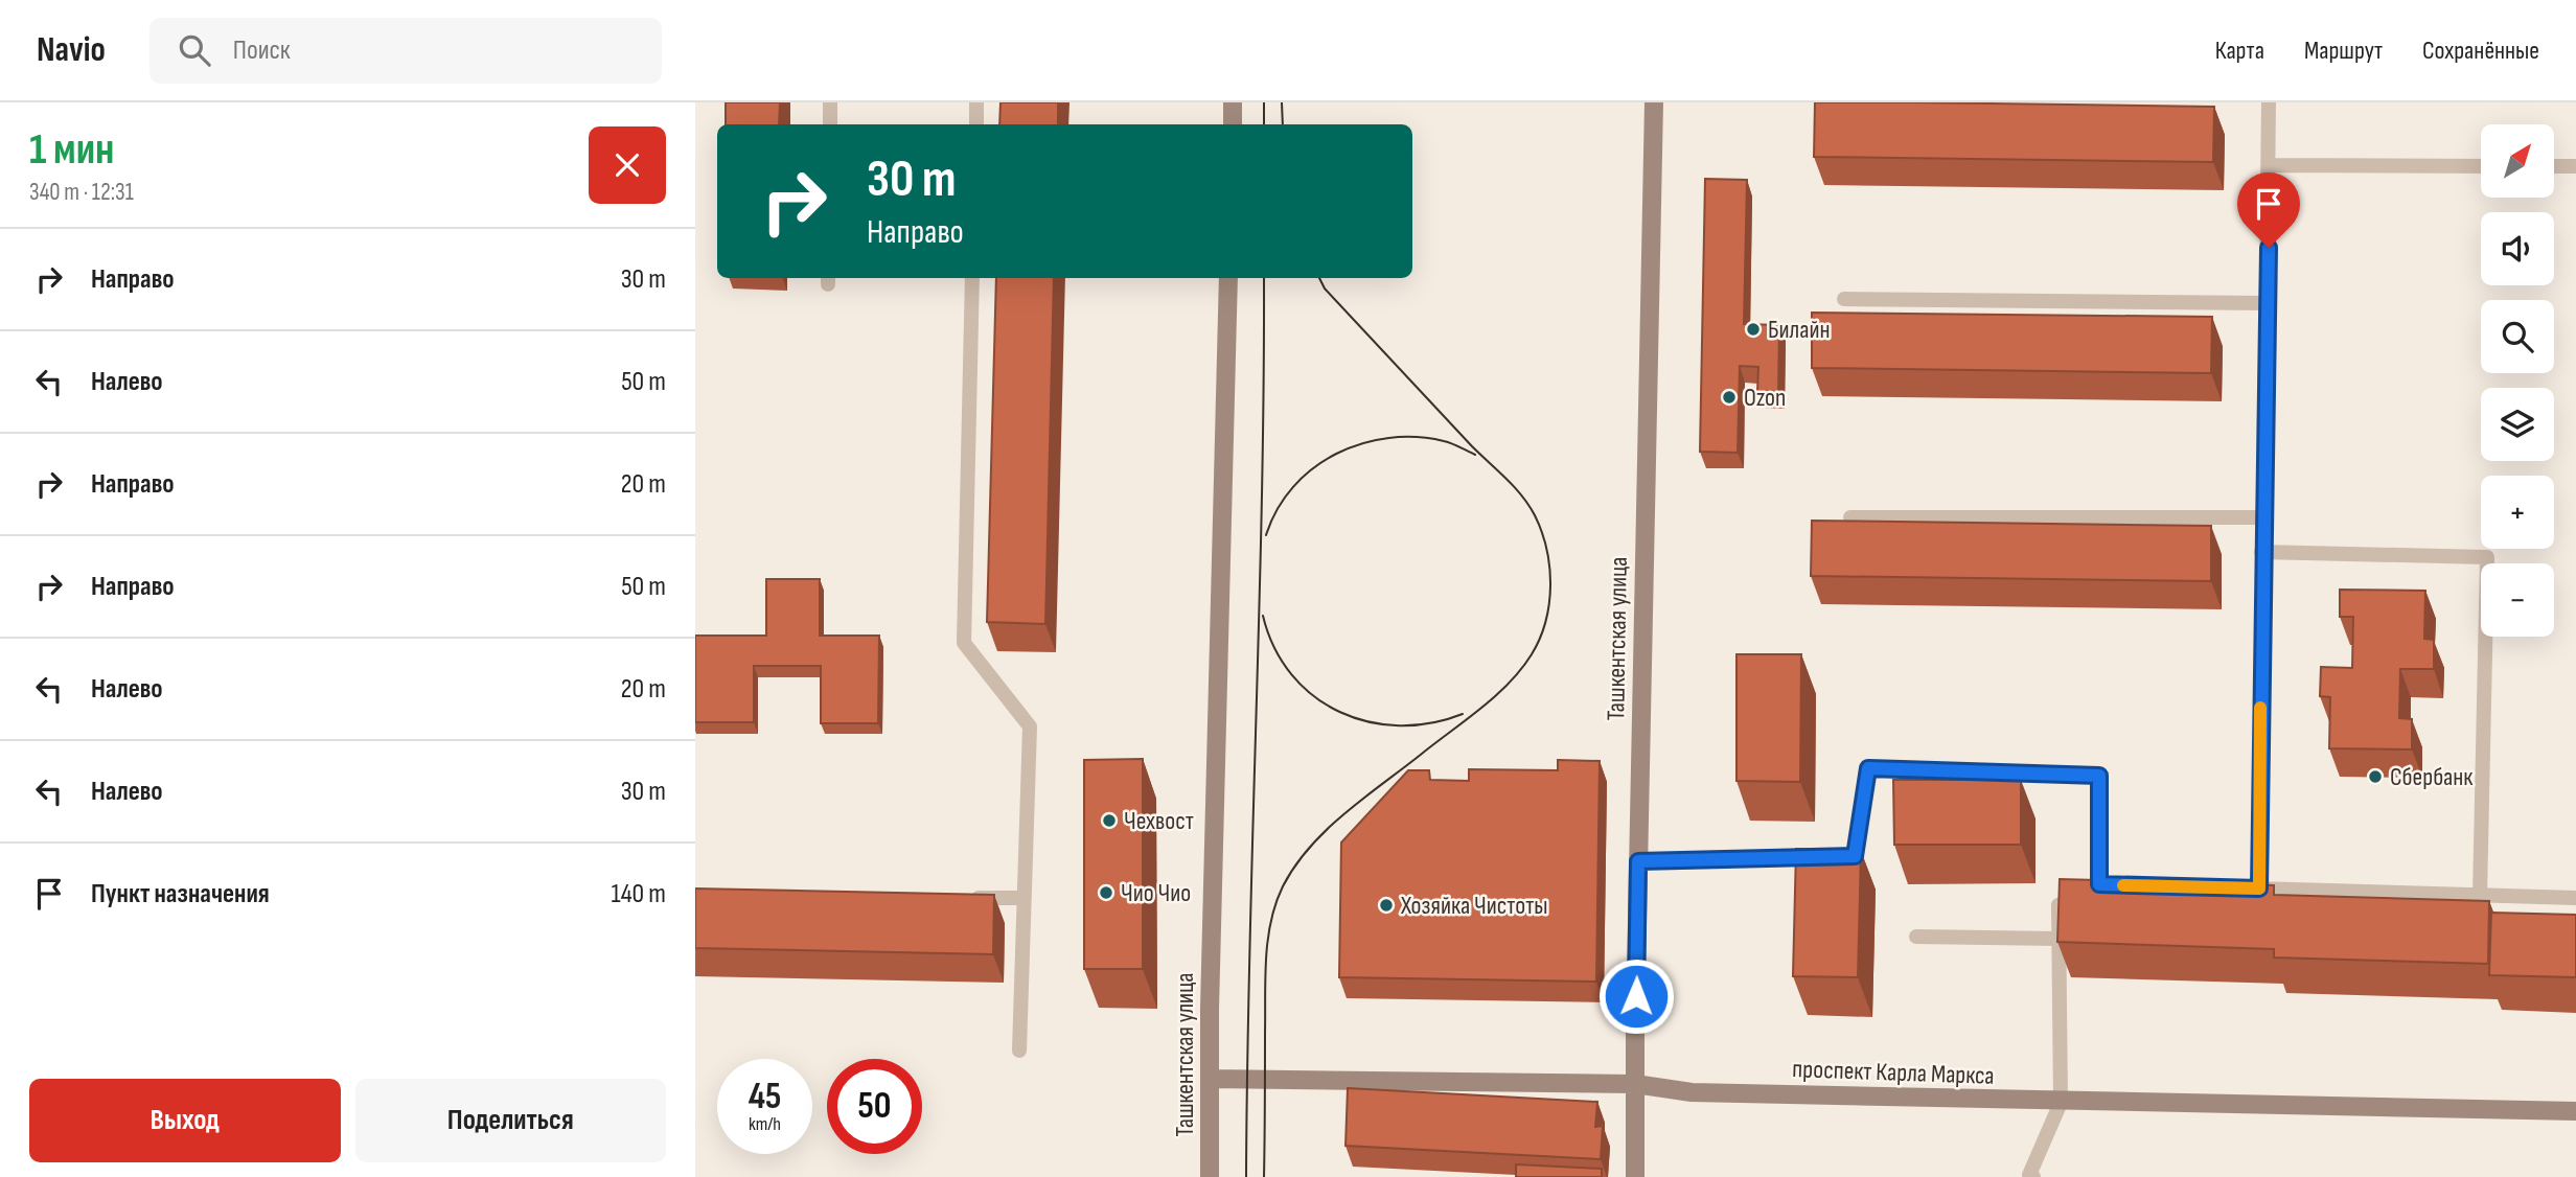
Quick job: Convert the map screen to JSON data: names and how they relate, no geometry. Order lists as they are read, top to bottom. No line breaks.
{"streets":{"main road":["Ташкентская улица","проспект Карла Маркса"]},"crossings":[["Ташкентская улица","проспект Карла Маркса"]],"places":["Билайн","Ozon","Сбербанк","Чехвост","Чио Чио","Хозяйка Чистоты"],"north":"top right","page":{"header":"Navio","search":"Поиск","nav":["Карта","Маршрут","Сохранённые"],"heading":["1 мин","340 m · 12:31"],"map_buttons":["+","−"],"turn":["30 m","Направо"],"list":[{"name":"Направо","value":"30 m"},{"name":"Налево","value":"50 m"},{"name":"Направо","value":"20 m"},{"name":"Направо","value":"50 m"},{"name":"Налево","value":"20 m"},{"name":"Налево","value":"30 m"},{"name":"Пункт назначения","value":"140 m"}],"speed":"45 km/h","limit":"50","buttons":["Выход","Поделиться"]}}
